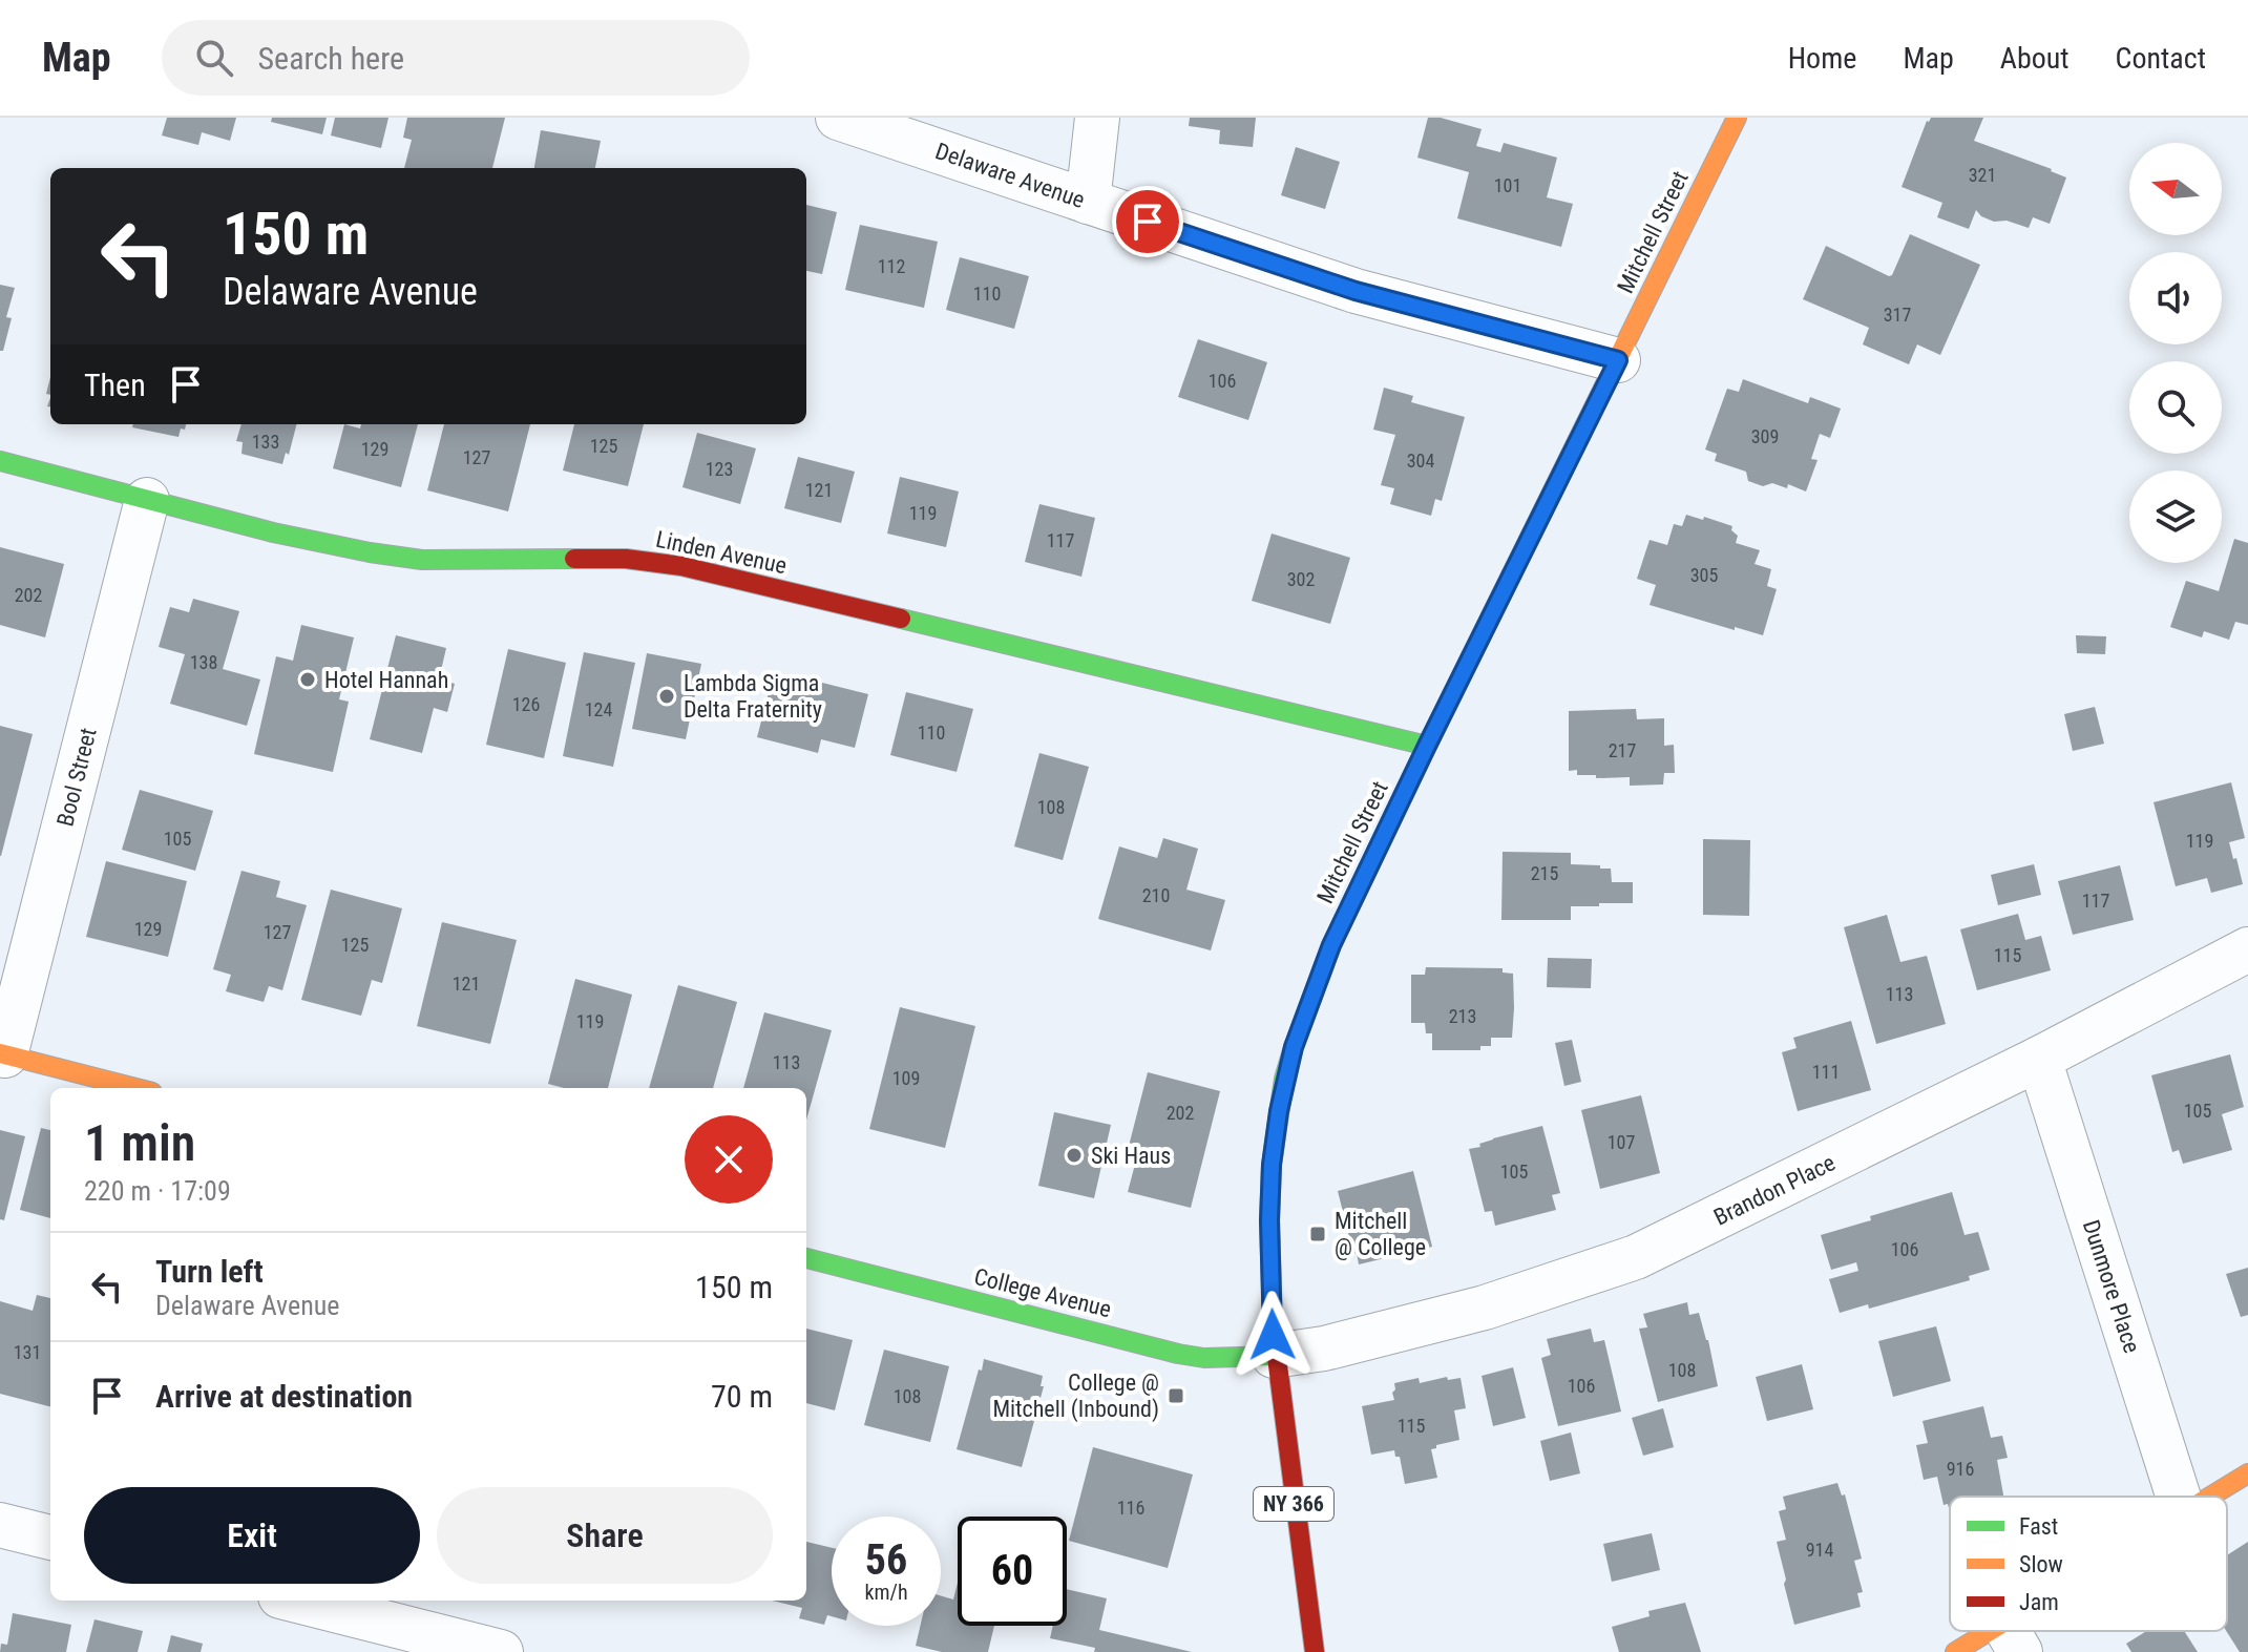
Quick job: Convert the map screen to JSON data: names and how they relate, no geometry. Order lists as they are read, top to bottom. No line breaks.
{"streets":{"main road":["Mitchell Street","Linden Avenue","College Avenue","NY 366"],"street":["Delaware Avenue","Bool Street","Brandon Place","Dunmore Place"]},"crossings":[["Delaware Avenue","Mitchell Street"],["Mitchell Street","Linden Avenue"],["Mitchell Street","Brandon Place"],["Mitchell Street","College Avenue"],["Linden Avenue","Bool Street"],["Brandon Place","Dunmore Place"],["Brandon Place","College Avenue"]],"places":{"other":["Hotel Hannah","Lambda Sigma Delta Fraternity","Ski Haus"],"transit":["Mitchell @ College","College @ Mitchell (Inbound)"]},"house_numbers":["321","101","112","110","317","106","309","133","125","129","127","304","123","121","119","117","305","302","202","138","126","124","110","217","108","105","119","215","210","117","129","127","125","115","121","113","213","119","113","111","109","105","202","107","105","106","131","108","106","108","115","916","116","914"],"legend":["Fast","Slow","Jam"],"north":"left","page":{"header":"Map","search":"Search here","nav":["Home","Map","About","Contact"],"turn":["150 m","Delaware Avenue"],"then":"Then","heading":["1 min","220 m · 17:09"],"list":[{"name":"Turn left","note":"Delaware Avenue","value":"150 m"},{"name":"Arrive at destination","value":"70 m"}],"buttons":["Exit","Share"],"speed":"56 km/h","limit":"60"}}
